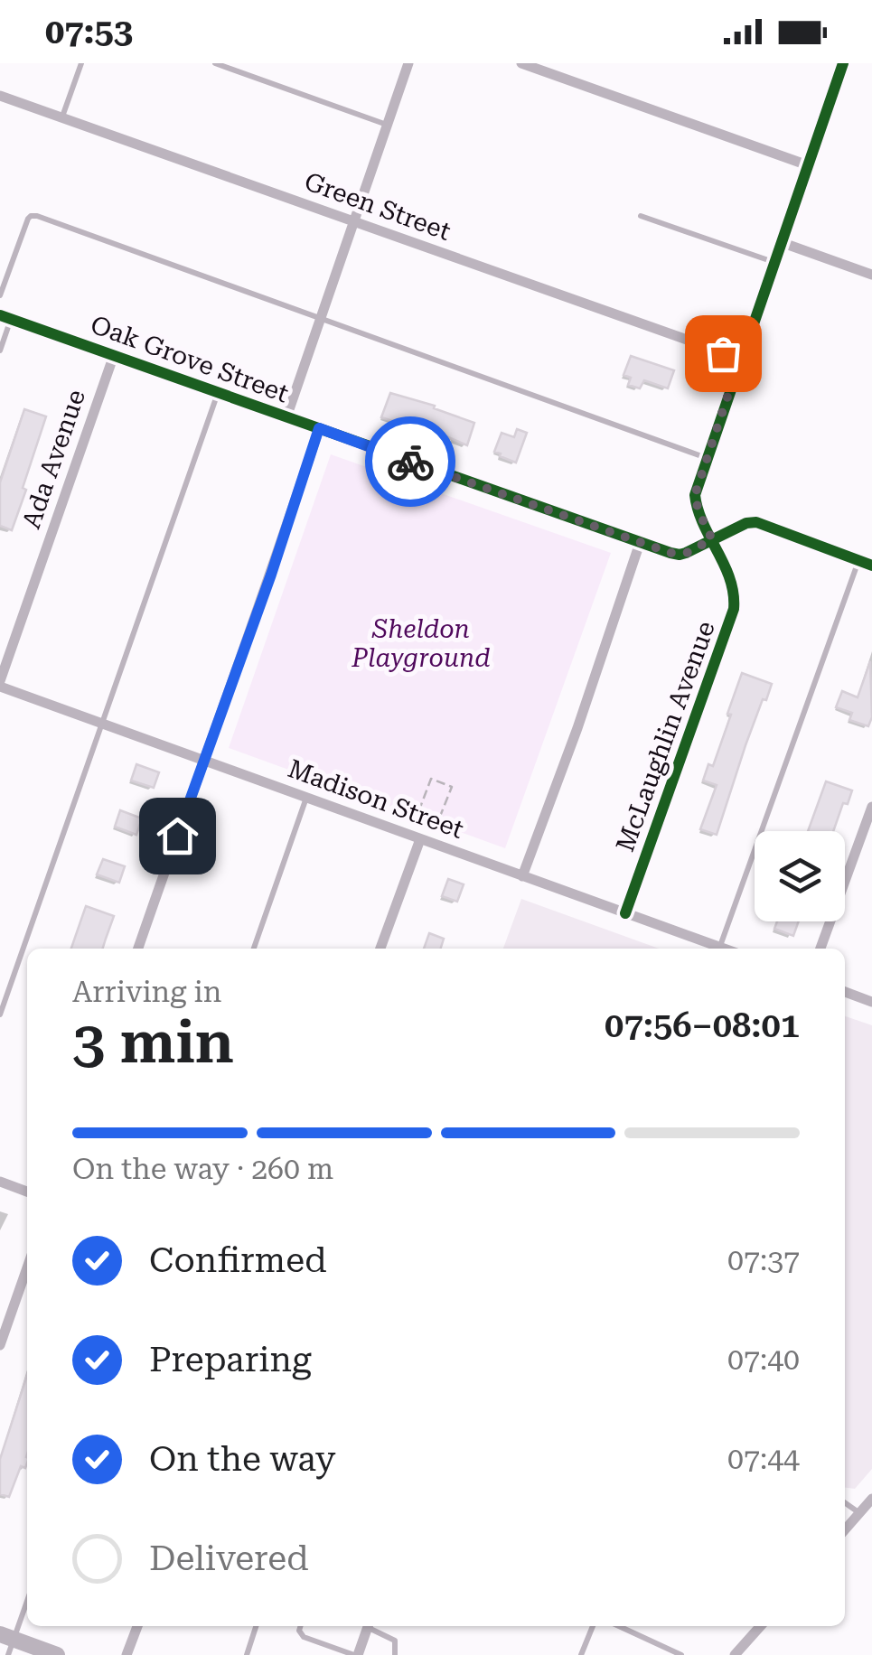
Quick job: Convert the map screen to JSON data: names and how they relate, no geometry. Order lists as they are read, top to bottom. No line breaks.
{"streets":{"street":["Green Street","Oak Grove Street","Ada Avenue","McLaughlin Avenue","Madison Street"]},"crossings":[["Green Street","McLaughlin Avenue"],["Oak Grove Street","Ada Avenue"],["Oak Grove Street","McLaughlin Avenue"],["Ada Avenue","Madison Street"],["McLaughlin Avenue","Madison Street"]],"parks":["Sheldon Playground"],"page":{"status":"07:53","heading":["3 min","Arriving in","07:56–08:01"],"bar":"On the way · 260 m","list":[["Confirmed","07:37"],["Preparing","07:40"],["On the way","07:44"],"Delivered"]}}
